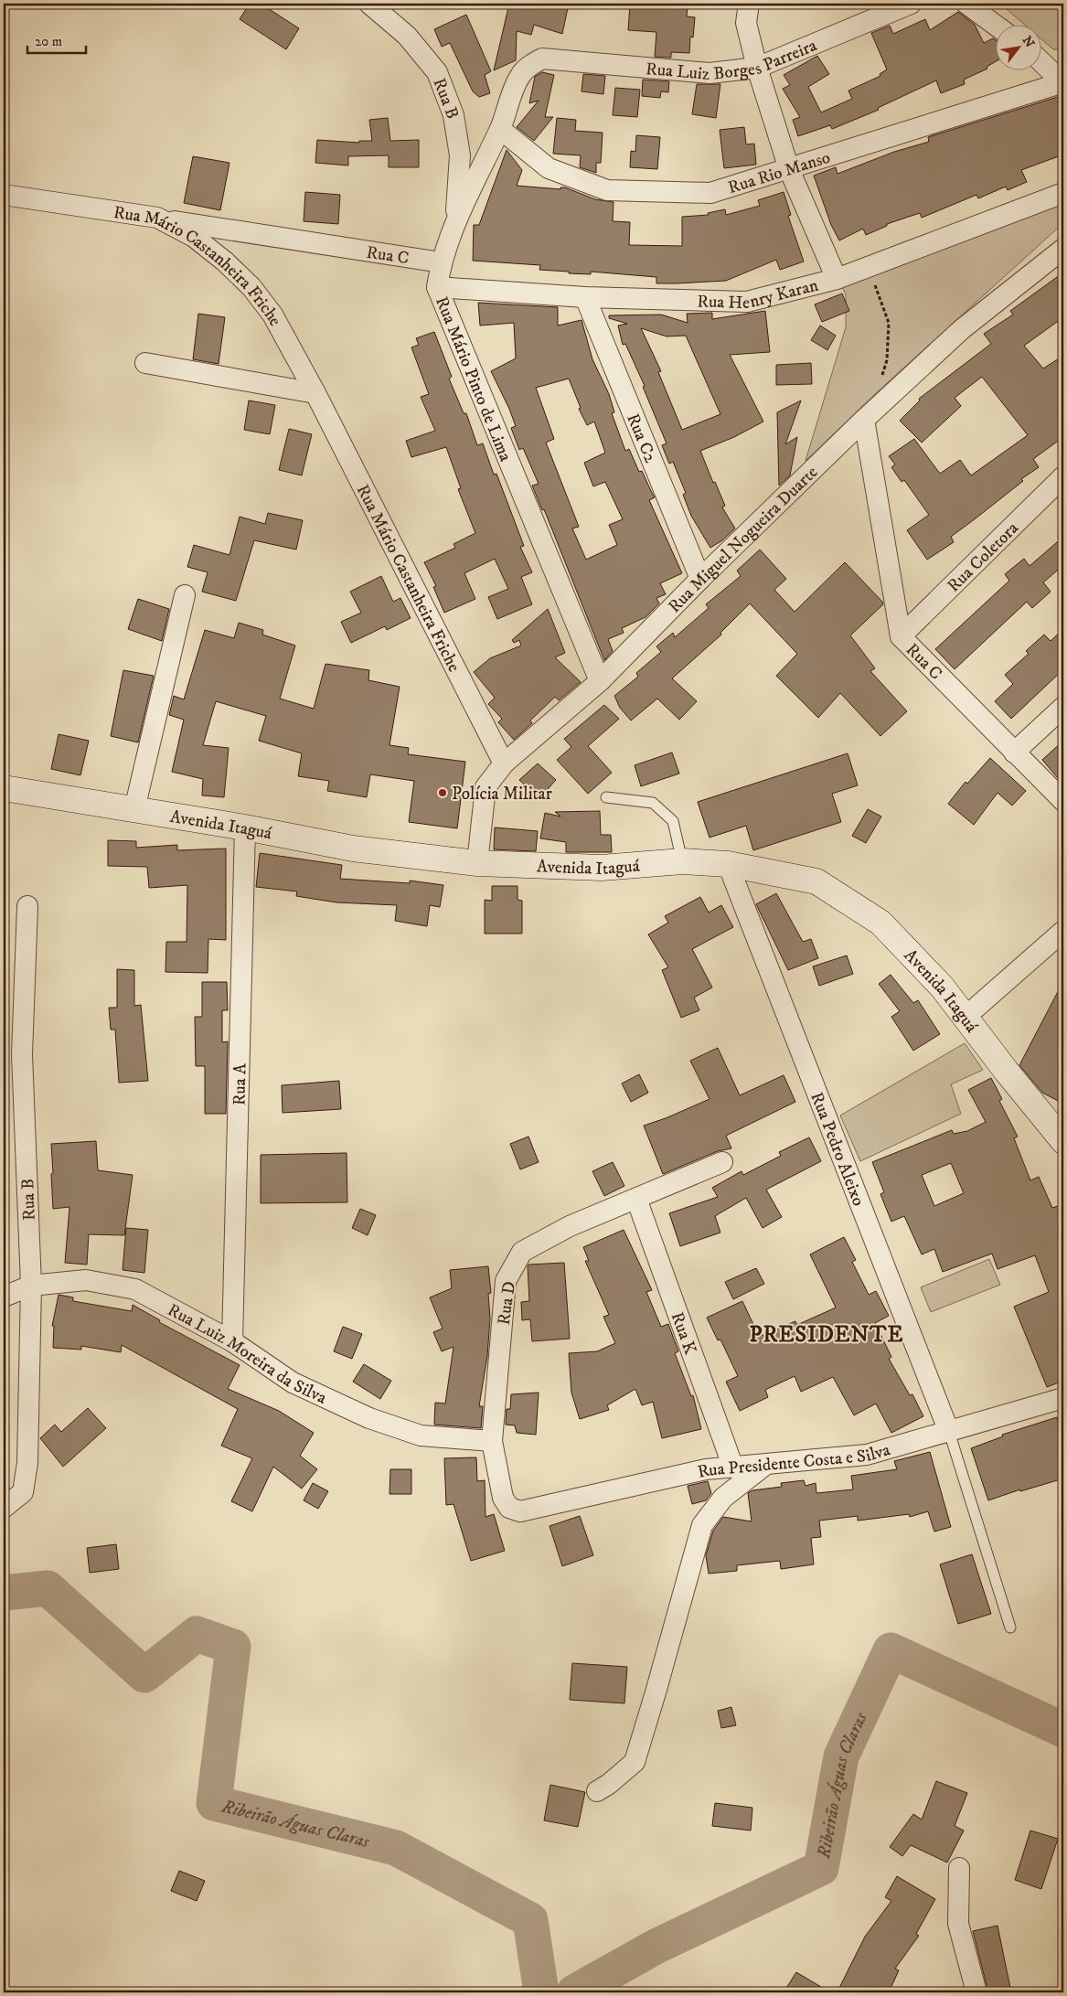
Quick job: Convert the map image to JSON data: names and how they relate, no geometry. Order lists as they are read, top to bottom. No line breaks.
{"streets":{"street":["Rua Luiz Borges Parreira","Rua B","Rua Rio Manso","Rua C","Rua Mário Castanheira Friche","Rua Henry Karan","Rua Mário Pinto de Lima","Rua C2","Rua Miguel Nogueira Duarte","Rua Coletora","Avenida Itaguá","Rua A","Rua Pedro Aleixo","Rua D","Rua K","Rua Luiz Moreira da Silva","Rua Presidente Costa e Silva"]},"crossings":[["Rua Luiz Borges Parreira","Rua Mário Pinto de Lima"],["Rua B","Rua Mário Pinto de Lima"],["Rua B","Rua Luiz Moreira da Silva"],["Rua Rio Manso","Rua Mário Pinto de Lima"],["Rua C","Rua Mário Castanheira Friche"],["Rua C","Rua Mário Pinto de Lima"],["Rua C","Rua Miguel Nogueira Duarte"],["Rua C","Rua Coletora"],["Rua Mário Castanheira Friche","Rua Miguel Nogueira Duarte"],["Rua Henry Karan","Rua Mário Pinto de Lima"],["Rua Henry Karan","Rua C2"],["Rua Mário Pinto de Lima","Rua Miguel Nogueira Duarte"],["Rua C2","Rua Miguel Nogueira Duarte"],["Rua Miguel Nogueira Duarte","Avenida Itaguá"],["Avenida Itaguá","Rua A"],["Avenida Itaguá","Rua Pedro Aleixo"],["Rua A","Rua Luiz Moreira da Silva"],["Rua Pedro Aleixo","Rua Presidente Costa e Silva"],["Rua D","Rua K"],["Rua D","Rua Luiz Moreira da Silva"],["Rua D","Rua Presidente Costa e Silva"],["Rua K","Rua Presidente Costa e Silva"]],"districts":["PRESIDENTE"],"water":["Ribeirão Águas Claras"],"places":["Polícia Militar"],"scale_bar":"20 m","north":"top right"}
